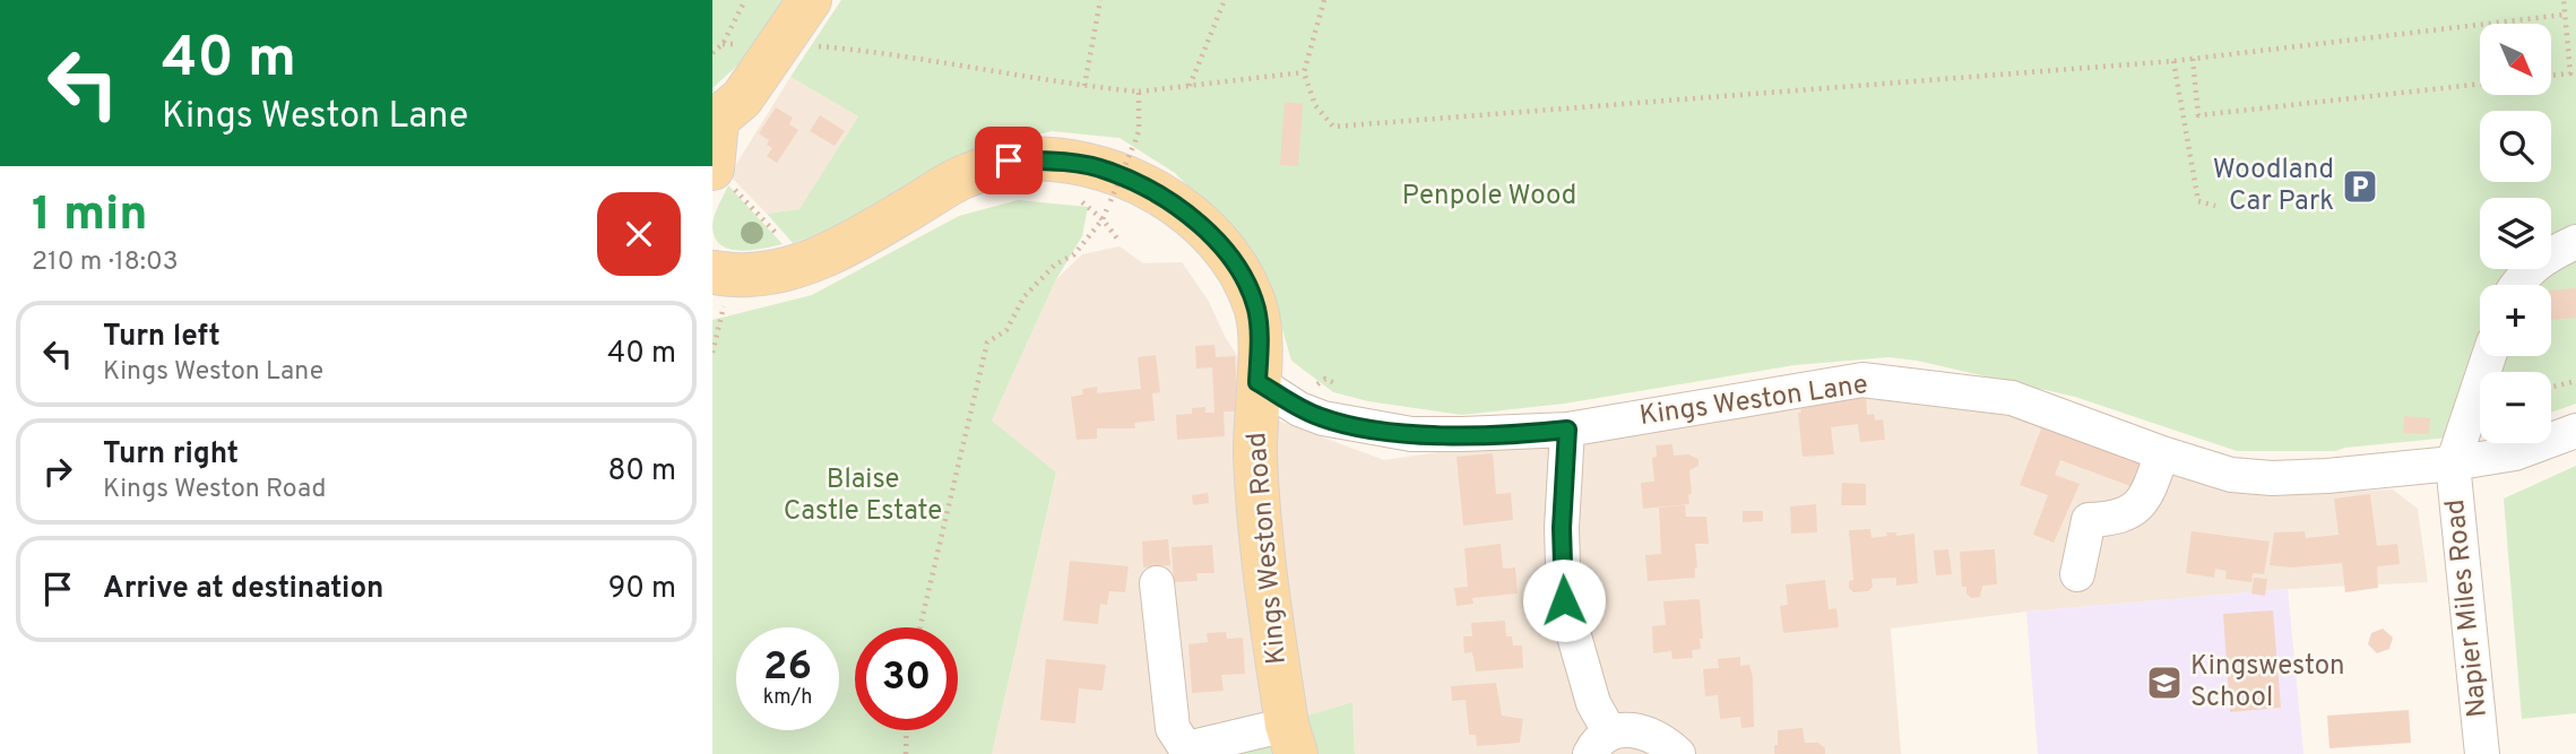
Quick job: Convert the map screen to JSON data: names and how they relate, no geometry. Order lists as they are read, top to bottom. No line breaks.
{"streets":{"main road":["Kings Weston Road"],"street":["Kings Weston Lane","Napier Miles Road"]},"crossings":[["Kings Weston Lane","Kings Weston Road"],["Kings Weston Lane","Napier Miles Road"]],"parks":["Penpole Wood","Blaise Castle Estate"],"places":{"parking":["Woodland Car Park"],"school or university":["Kingsweston School"]},"north":"bottom right","page":{"turn":["40 m","Kings Weston Lane"],"map_buttons":["+","−"],"heading":["1 min","210 m · 18:03"],"list":[{"name":"Turn left","note":"Kings Weston Lane","value":"40 m"},{"name":"Turn right","note":"Kings Weston Road","value":"80 m"},{"name":"Arrive at destination","value":"90 m"}],"speed":"26 km/h","limit":"30"}}
